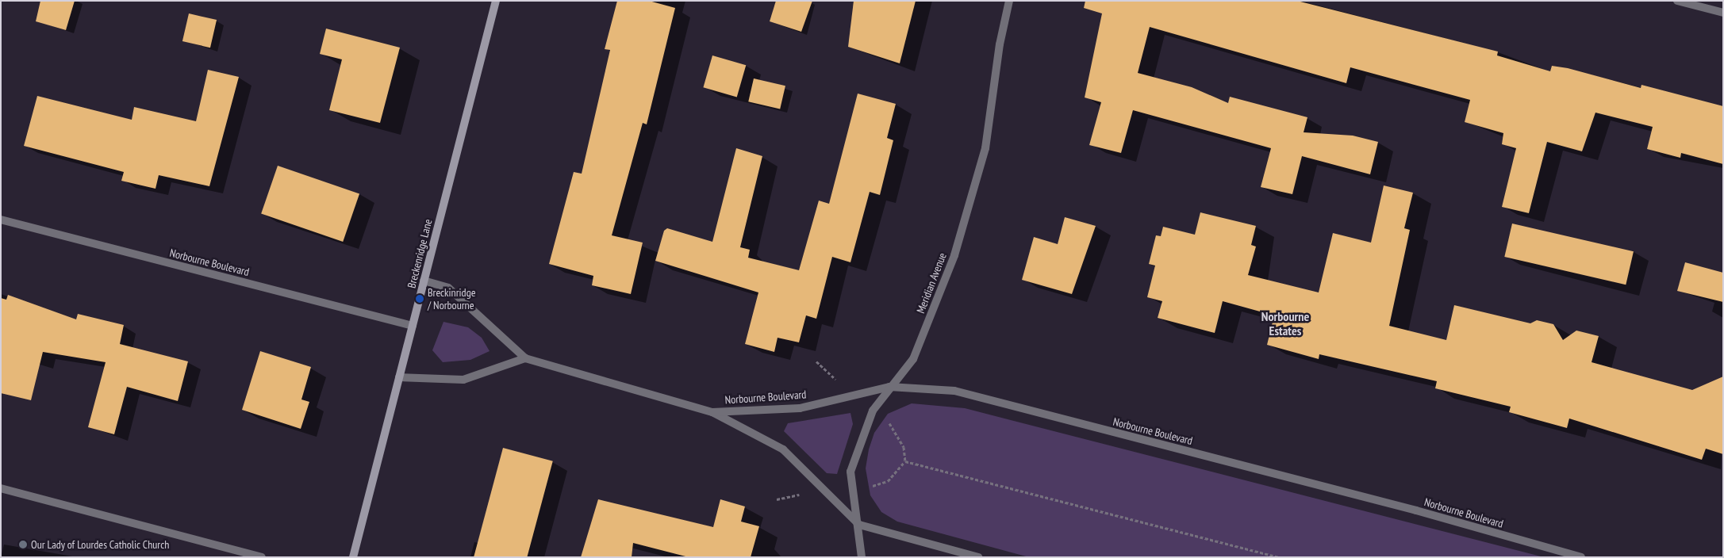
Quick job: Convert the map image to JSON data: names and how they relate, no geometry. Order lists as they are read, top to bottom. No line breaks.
{"streets":{"main road":["Breckenridge Lane"],"street":["Norbourne Boulevard","Meridian Avenue"]},"crossings":[["Breckenridge Lane","Norbourne Boulevard"],["Norbourne Boulevard","Meridian Avenue"]],"districts":["Norbourne Estates"],"places":["Breckinridge / Norbourne","Our Lady of Lourdes Catholic Church"]}
